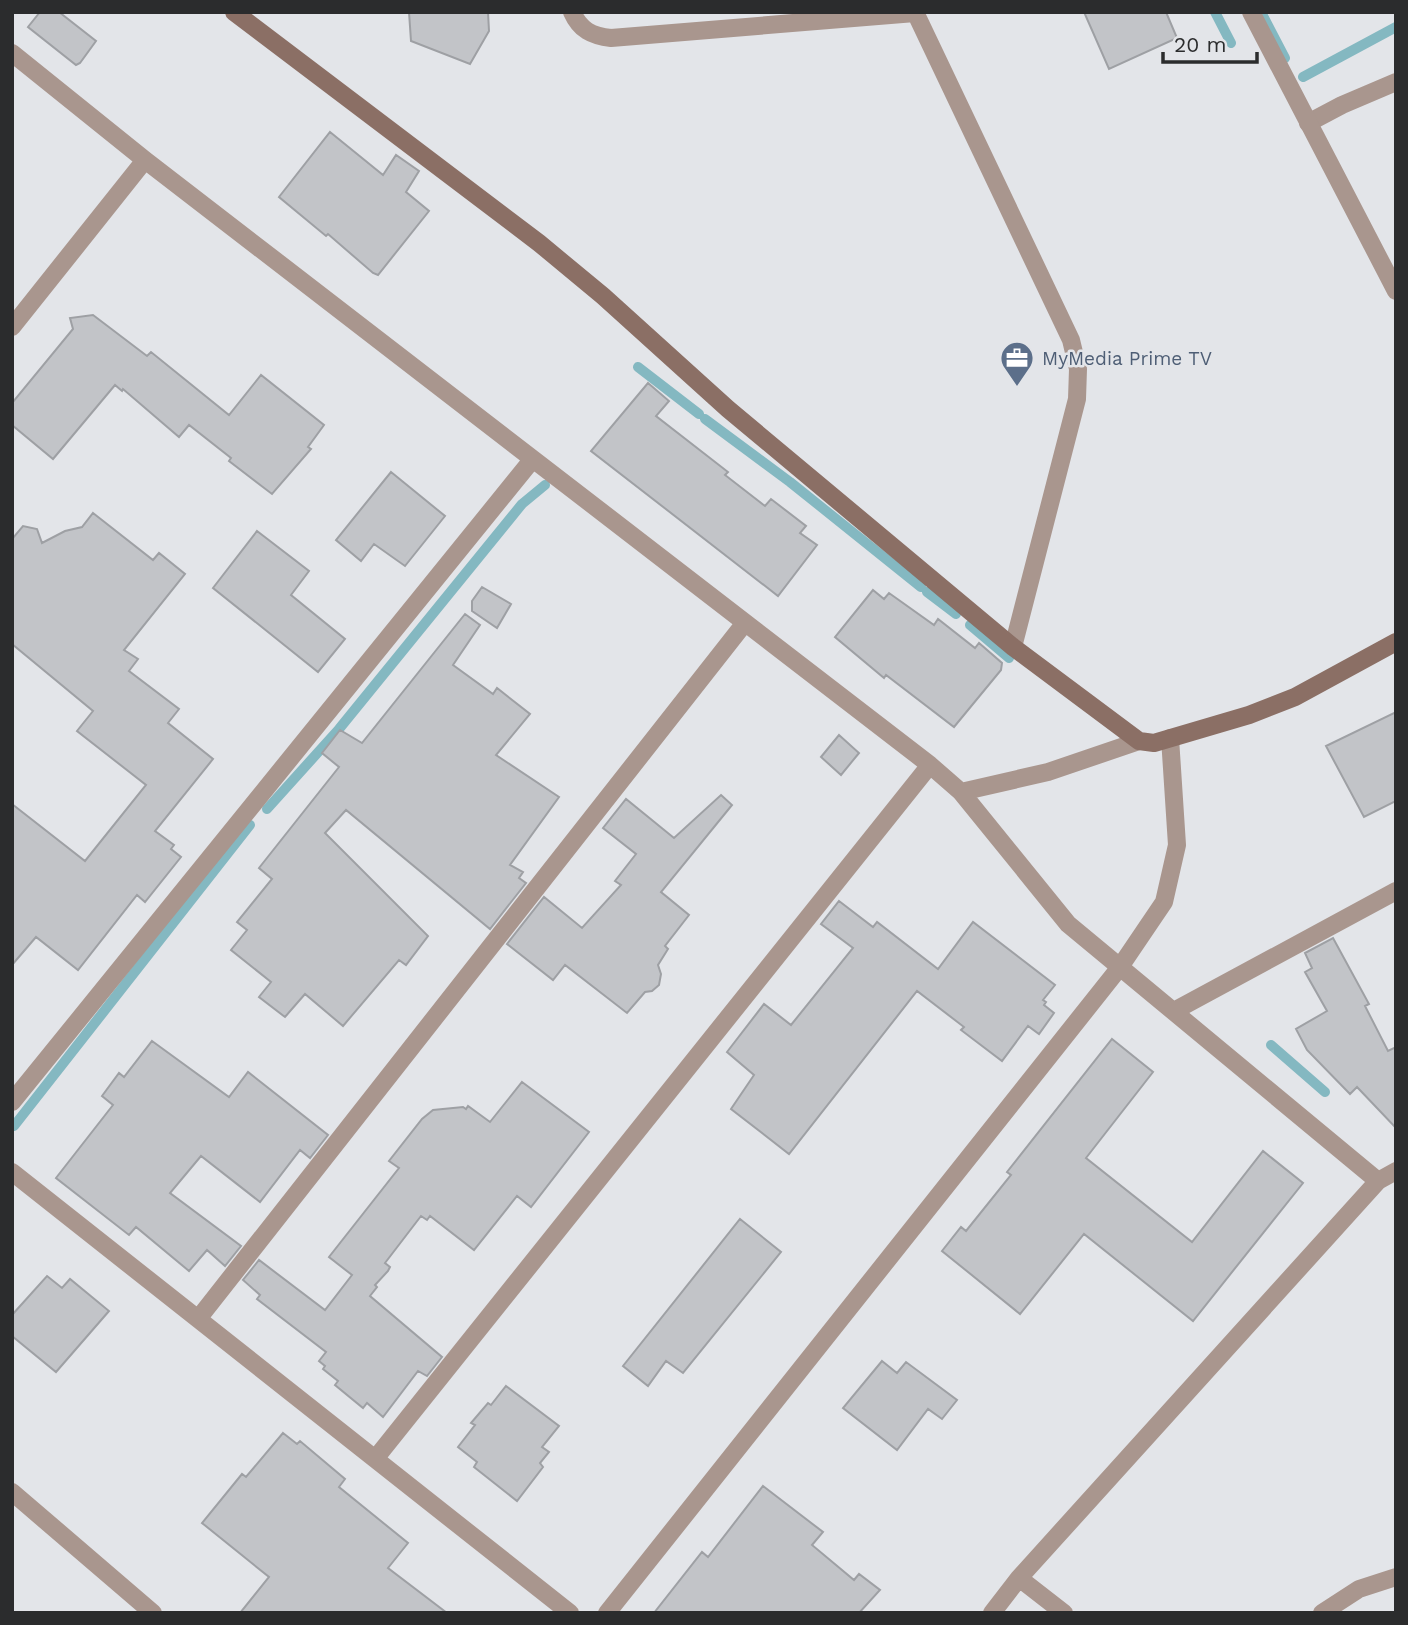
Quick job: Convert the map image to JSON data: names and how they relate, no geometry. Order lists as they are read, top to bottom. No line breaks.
{"places":{"office":["MyMedia Prime TV"]},"scale_bar":"20 m"}
